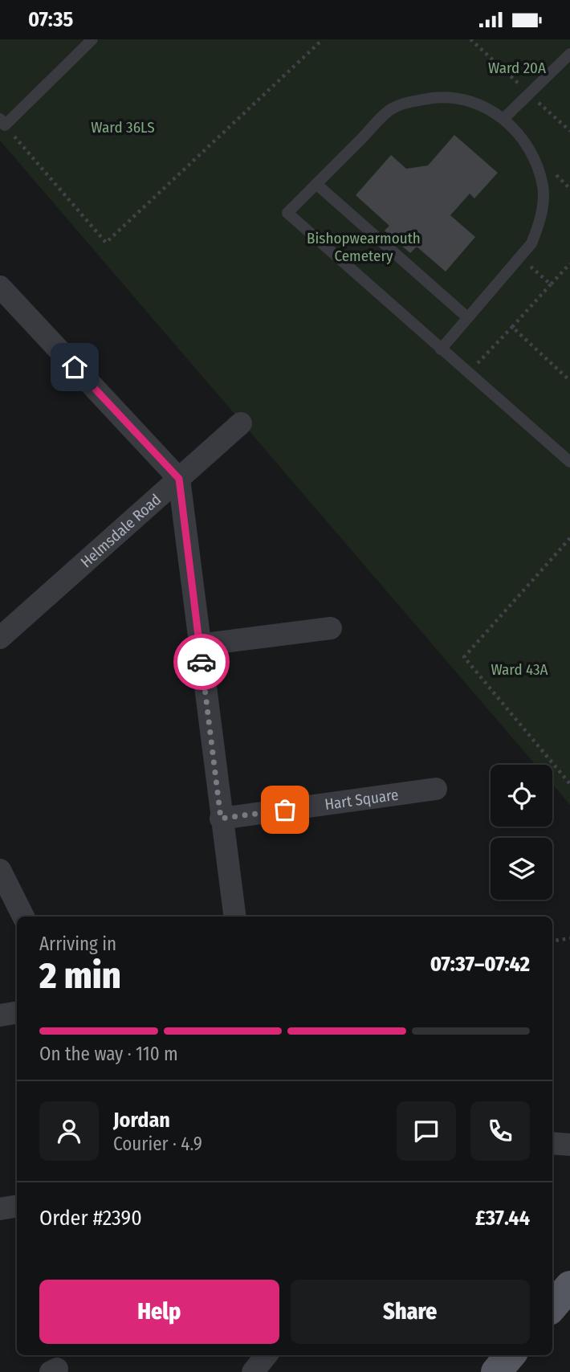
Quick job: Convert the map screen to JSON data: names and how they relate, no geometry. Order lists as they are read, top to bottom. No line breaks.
{"streets":{"street":["Helmsdale Road","Hart Square"]},"parks":["Ward 20A","Ward 36LS","Bishopwearmouth Cemetery","Ward 43A"],"page":{"status":"07:35","heading":["2 min","Arriving in","07:37–07:42"],"panel":["Jordan","Courier · 4.9","Order #2390","£37.44"],"bar":"On the way · 110 m","buttons":["Help","Share"]}}
